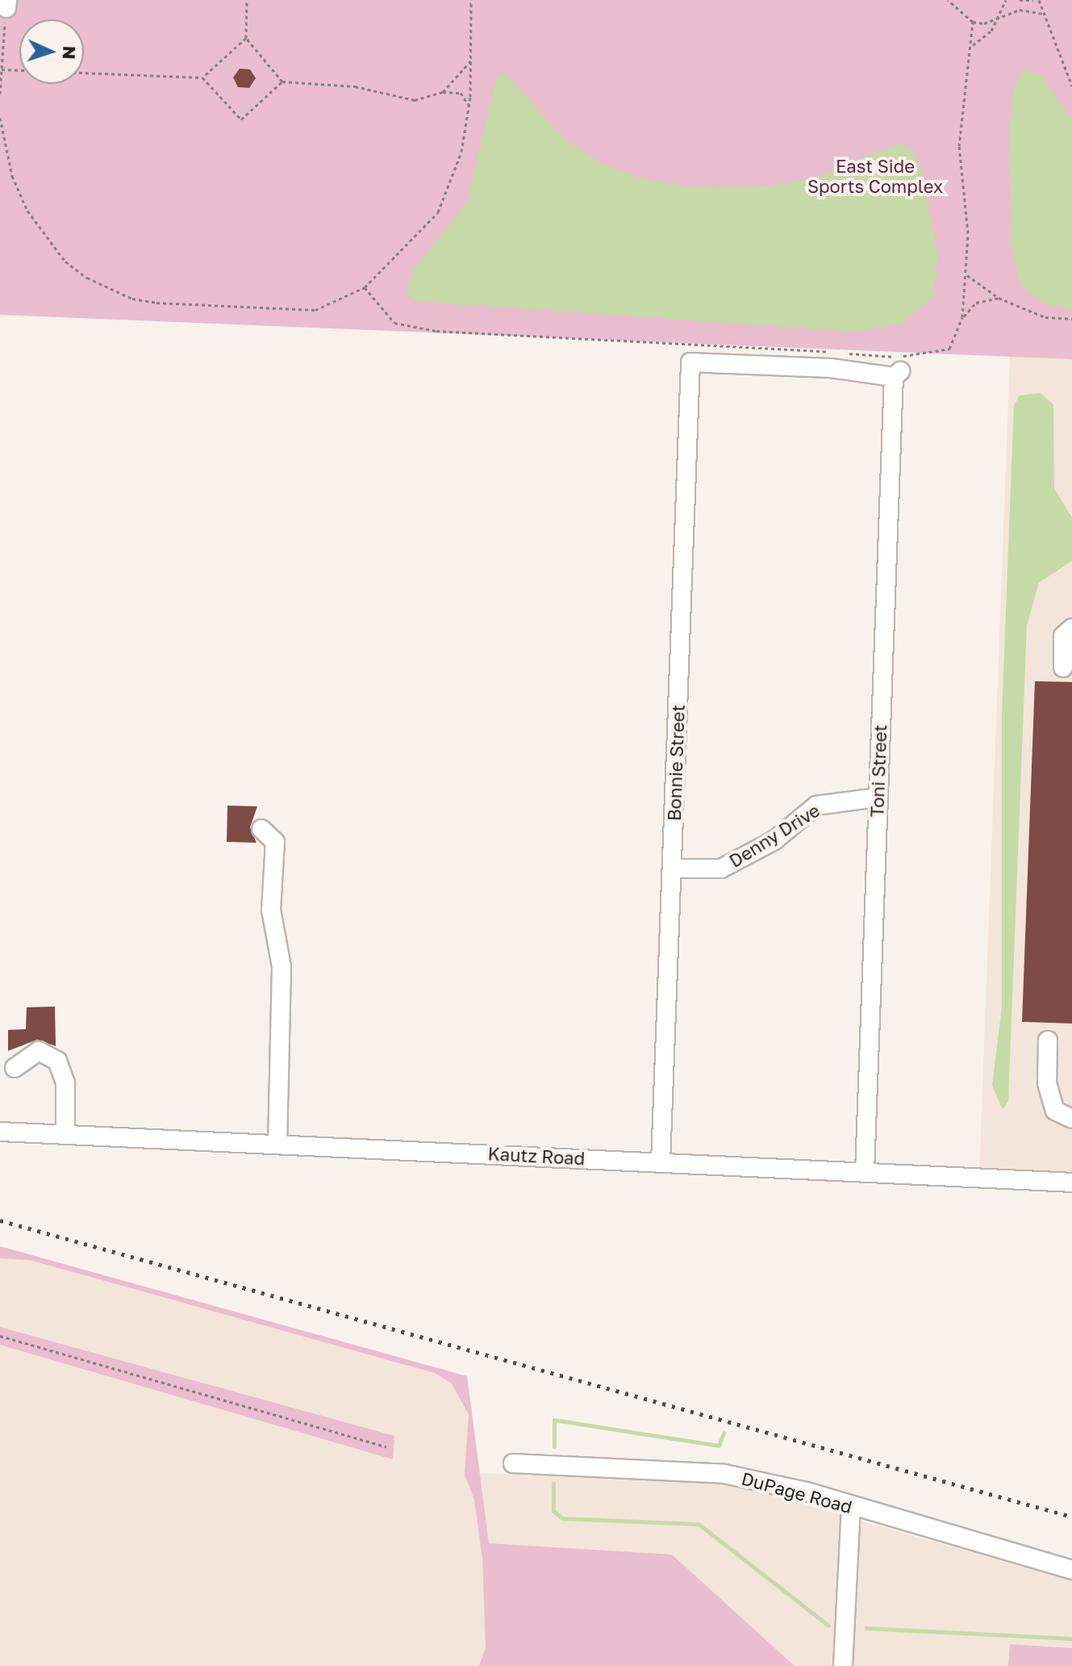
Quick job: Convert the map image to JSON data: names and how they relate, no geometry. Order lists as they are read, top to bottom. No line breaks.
{"streets":{"street":["Bonnie Street","Toni Street","Denny Drive","Kautz Road","DuPage Road"]},"crossings":[["Bonnie Street","Toni Street"],["Bonnie Street","Denny Drive"],["Bonnie Street","Kautz Road"],["Toni Street","Denny Drive"],["Toni Street","Kautz Road"]],"parks":["East Side Sports Complex"],"north":"right"}
